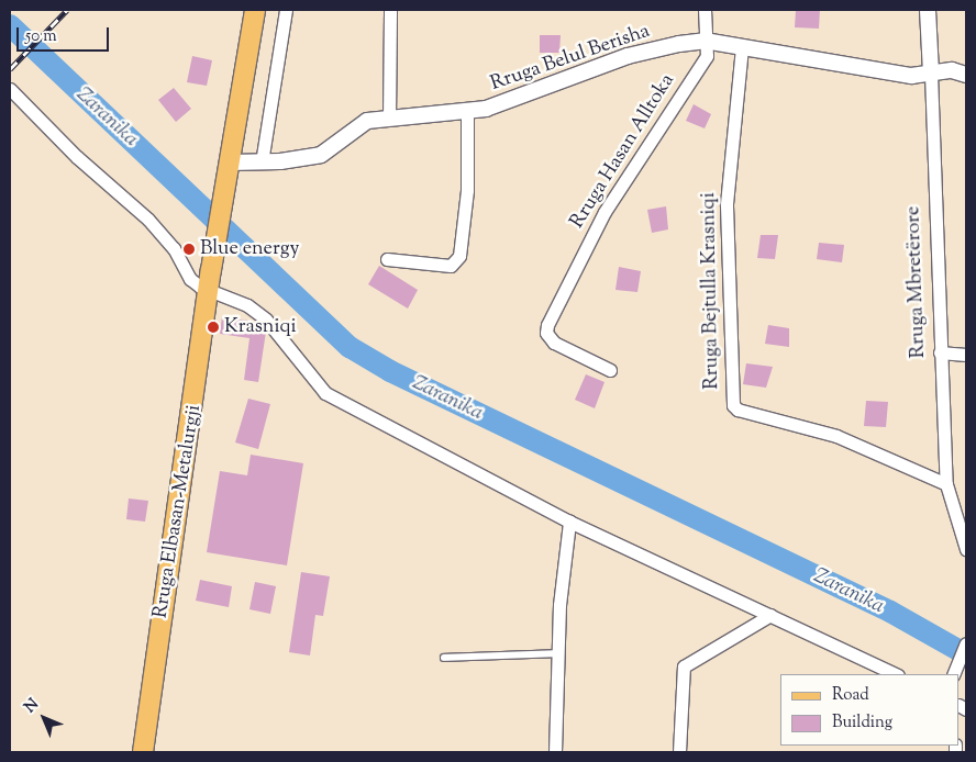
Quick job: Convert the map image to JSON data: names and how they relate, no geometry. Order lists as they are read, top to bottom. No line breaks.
{"streets":{"main road":["Rruga Elbasan-Metalurgji"],"street":["Rruga Belul Berisha","Rruga Hasan Alltoka","Rruga Mbretërore","Rruga Bejtulla Krasniqi"]},"crossings":[["Rruga Belul Berisha","Rruga Hasan Alltoka"],["Rruga Belul Berisha","Rruga Mbretërore"],["Rruga Belul Berisha","Rruga Bejtulla Krasniqi"],["Rruga Belul Berisha","Rruga Elbasan-Metalurgji"],["Rruga Mbretërore","Rruga Bejtulla Krasniqi"]],"water":["Zaranika"],"places":["Blue energy","Krasniqi"],"legend":["Road","Building"],"scale_bar":"50 m","north":"top left"}
